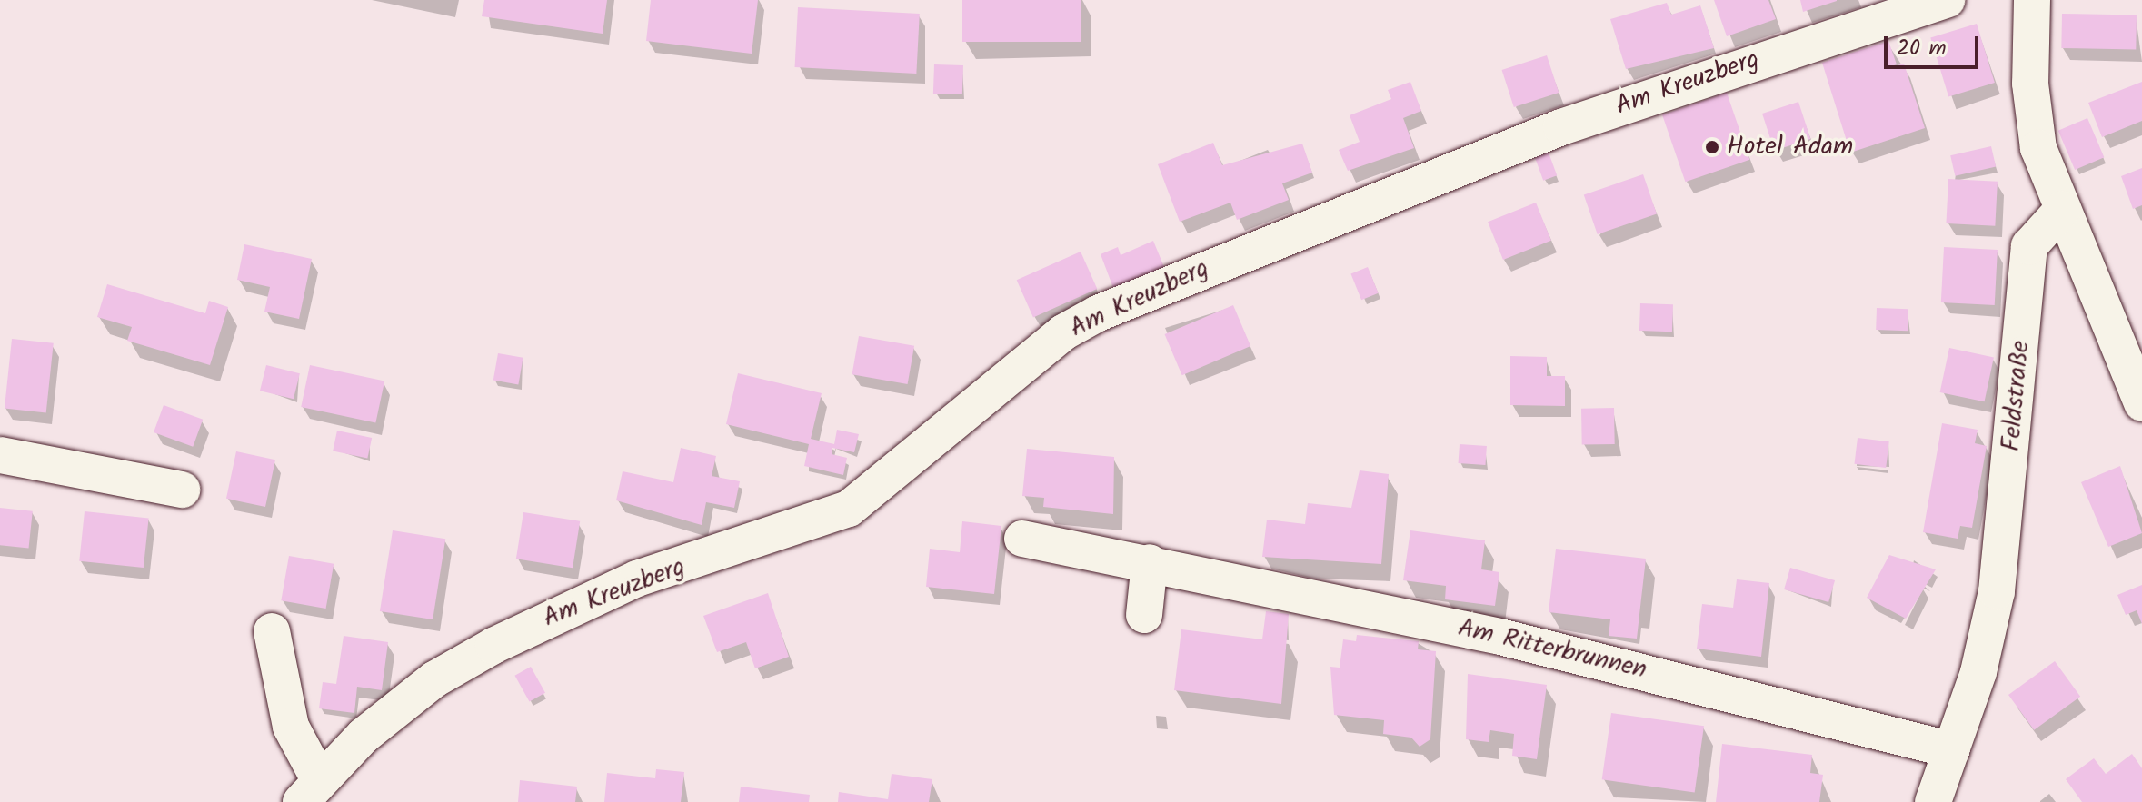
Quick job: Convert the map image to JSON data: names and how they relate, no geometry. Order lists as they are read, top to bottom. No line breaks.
{"streets":{"street":["Am Kreuzberg","Feldstraße","Am Ritterbrunnen"]},"crossings":[["Feldstraße","Am Ritterbrunnen"]],"places":["Hotel Adam"],"scale_bar":"20 m"}
